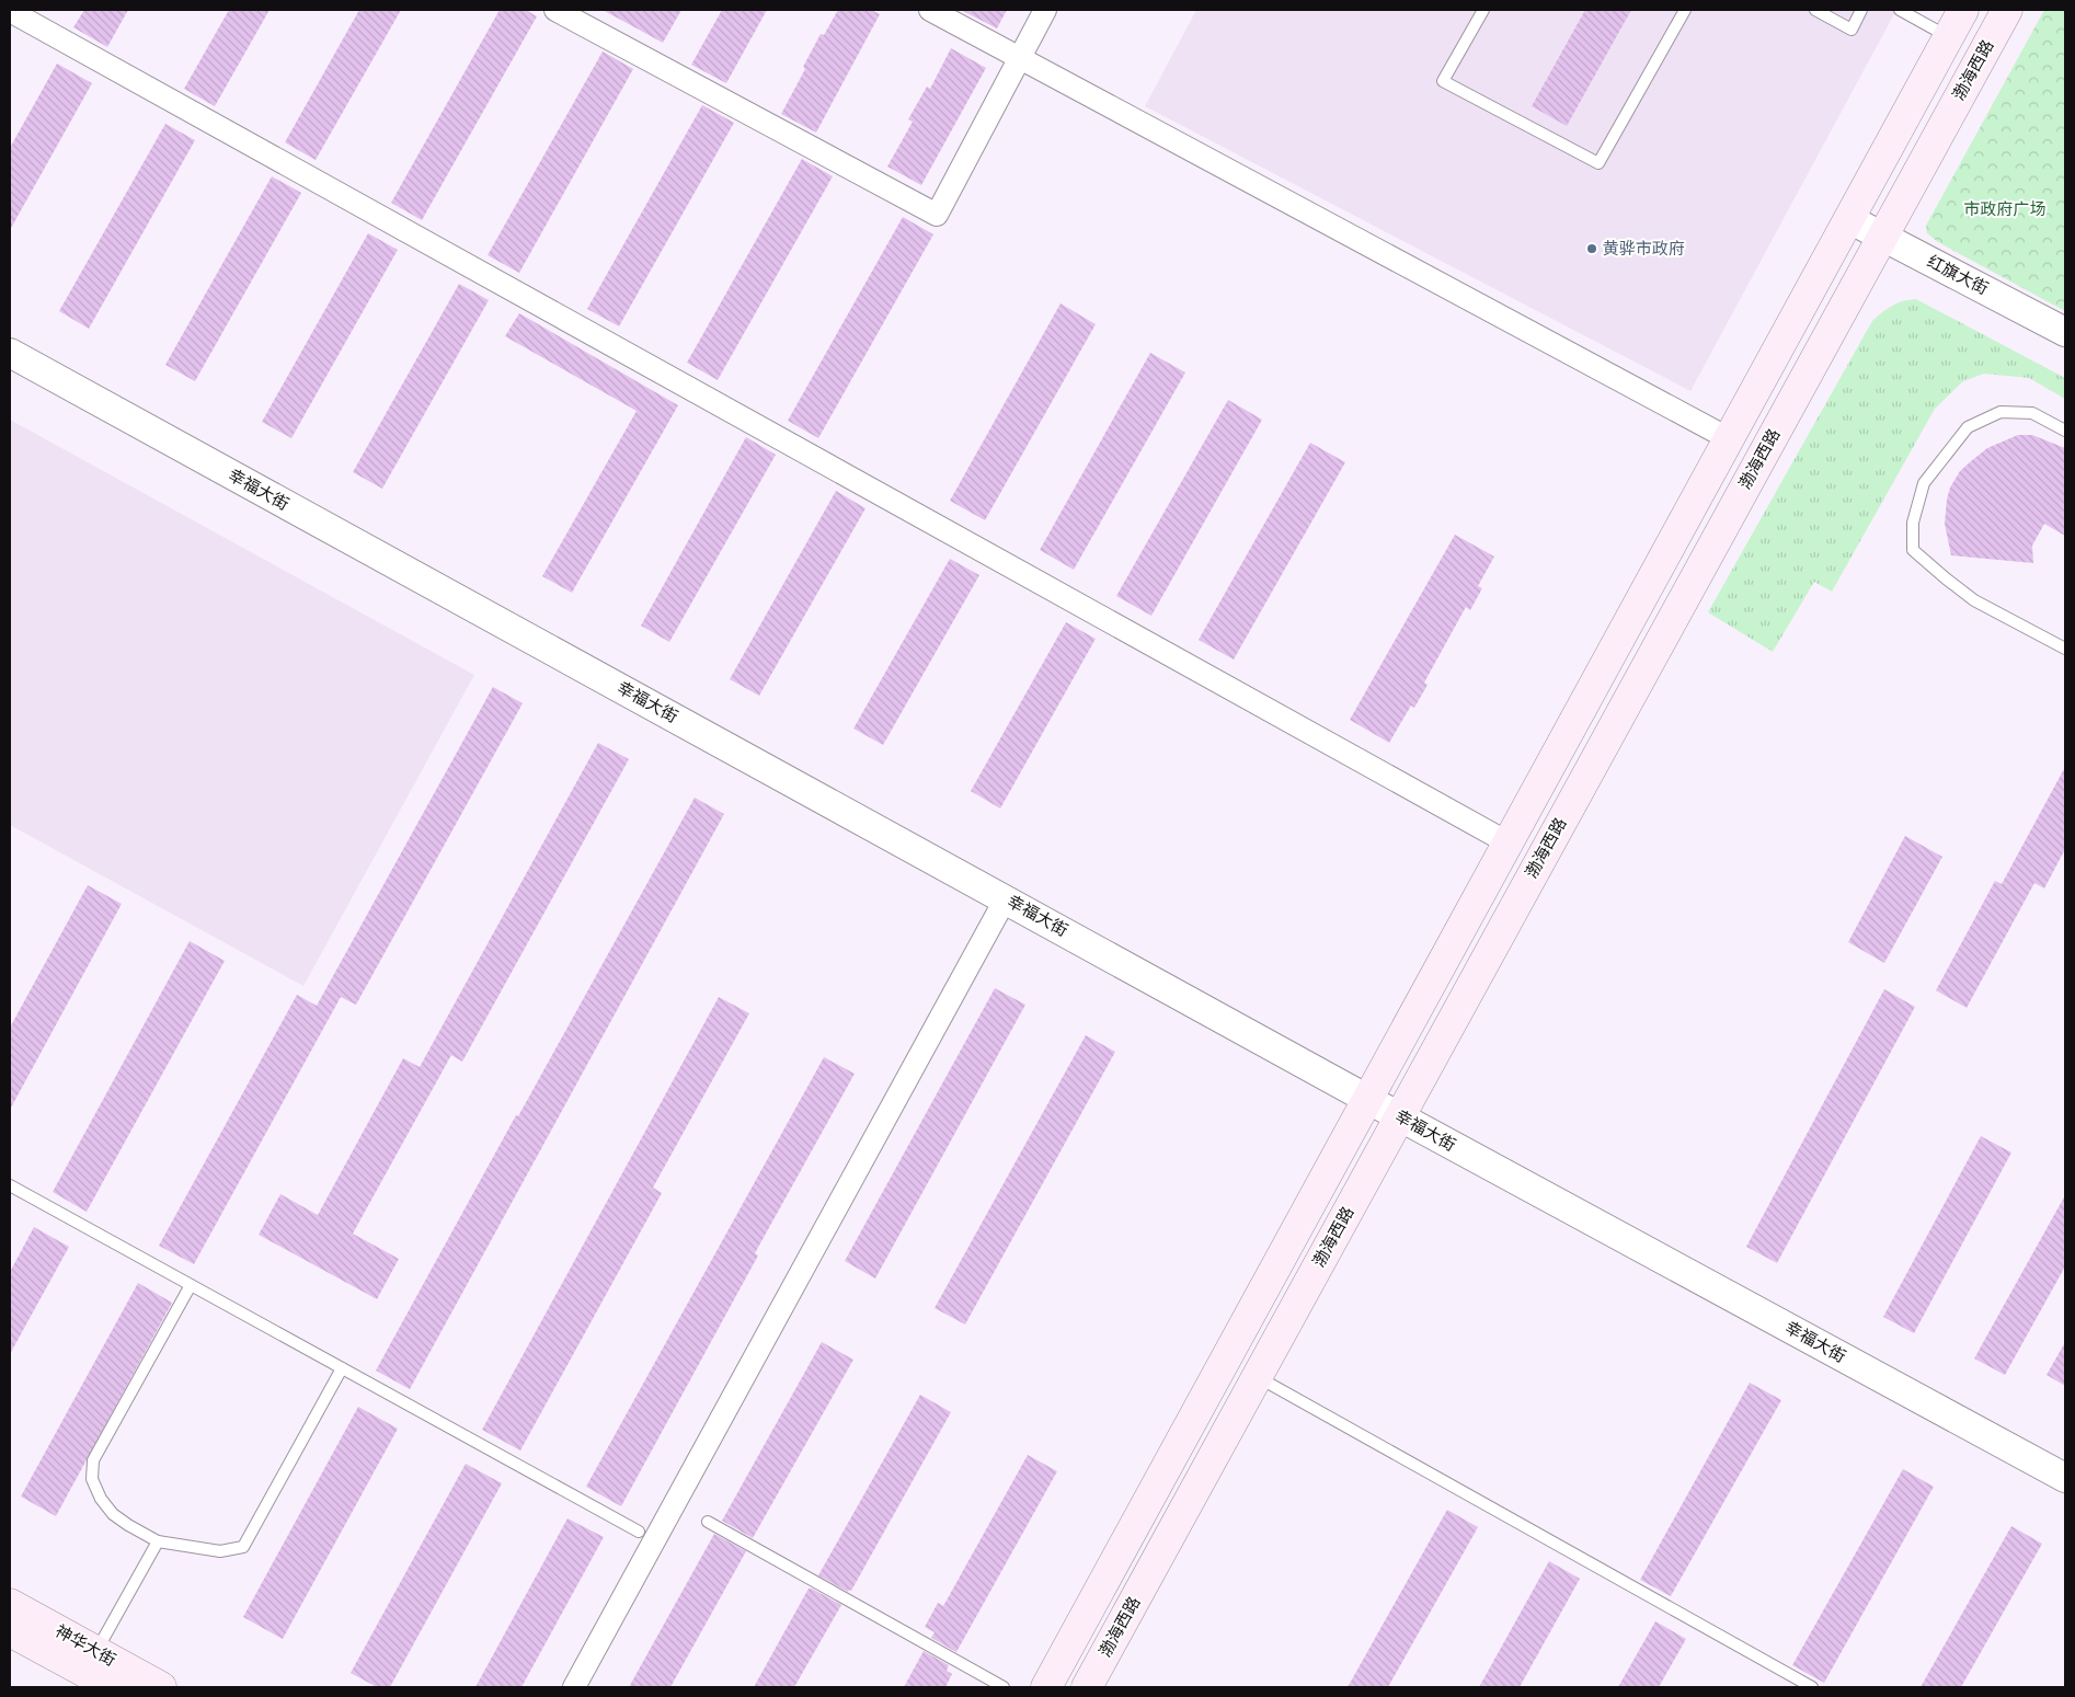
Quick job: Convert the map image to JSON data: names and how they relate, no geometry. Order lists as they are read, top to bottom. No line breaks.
{"streets":{"main road":["渤海西路","神华大街"],"street":["红旗大街","幸福大街"]},"crossings":[["渤海西路","红旗大街"],["渤海西路","幸福大街"]],"parks":["市政府广场"],"places":["黄骅市政府"]}
